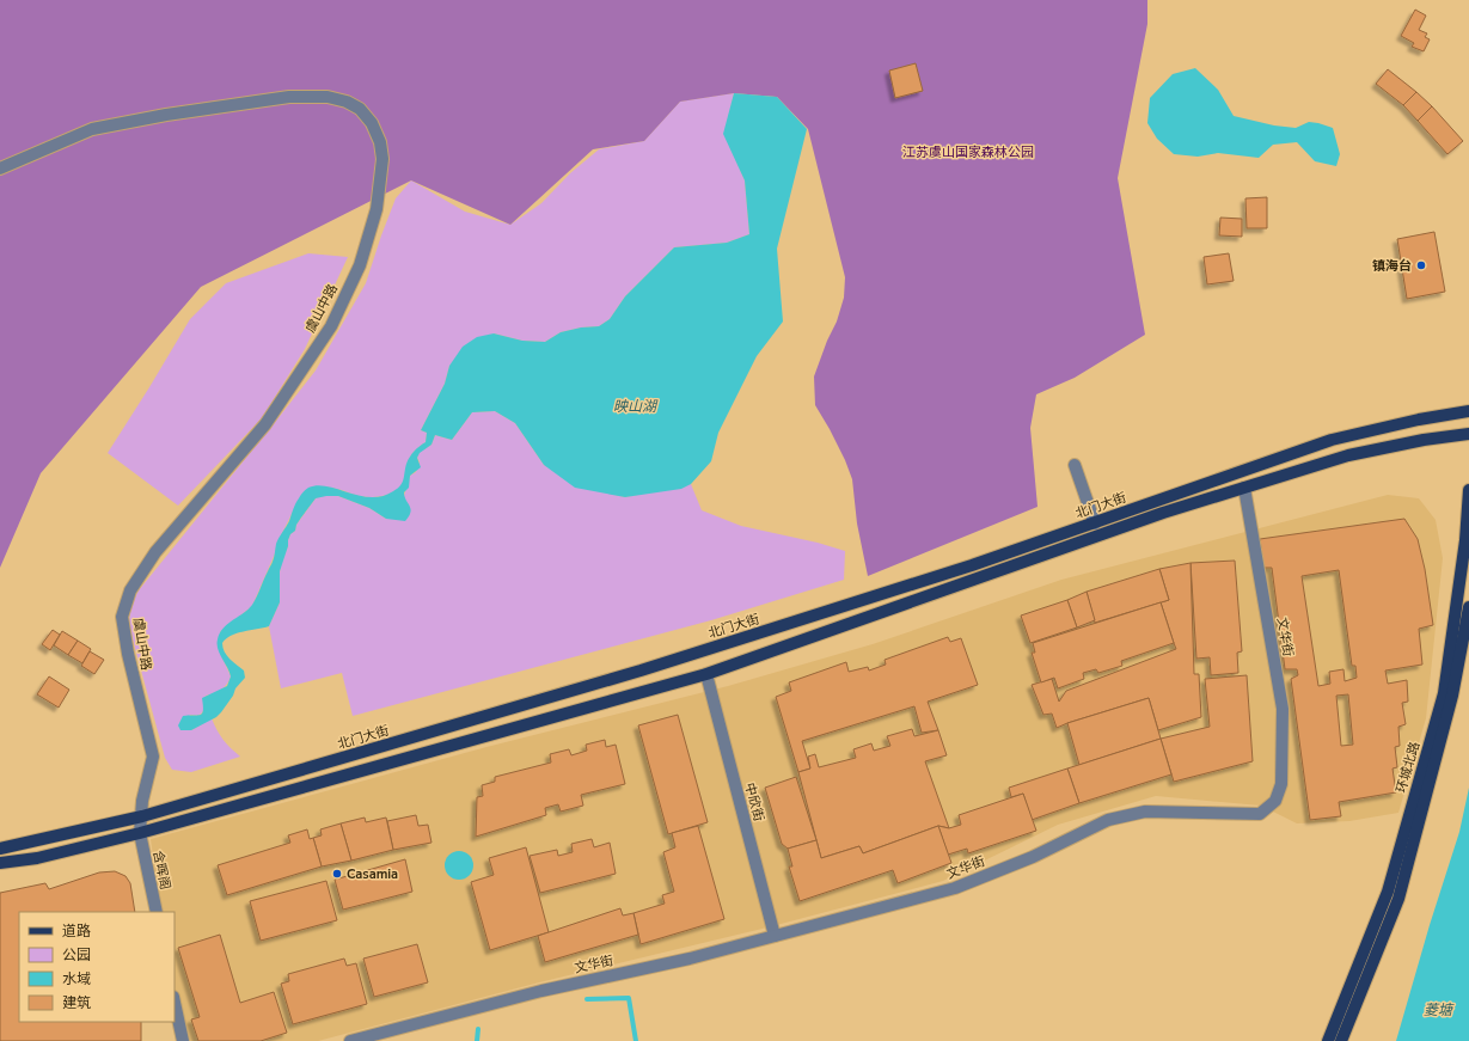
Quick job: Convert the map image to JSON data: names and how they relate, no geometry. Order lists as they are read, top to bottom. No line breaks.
{"streets":{"main road":["北门大街","环城北路"],"street":["虞山中路","文华街","中欣街","含晖阁"]},"crossings":[["虞山中路","北门大街"],["虞山中路","含晖阁"],["北门大街","文华街"],["北门大街","中欣街"],["北门大街","含晖阁"],["文华街","中欣街"]],"water":["映山湖","菱塘"],"parks":["江苏虞山国家森林公园"],"places":["镇海台","Casamia"],"legend":["道路","公园","水域","建筑"]}
